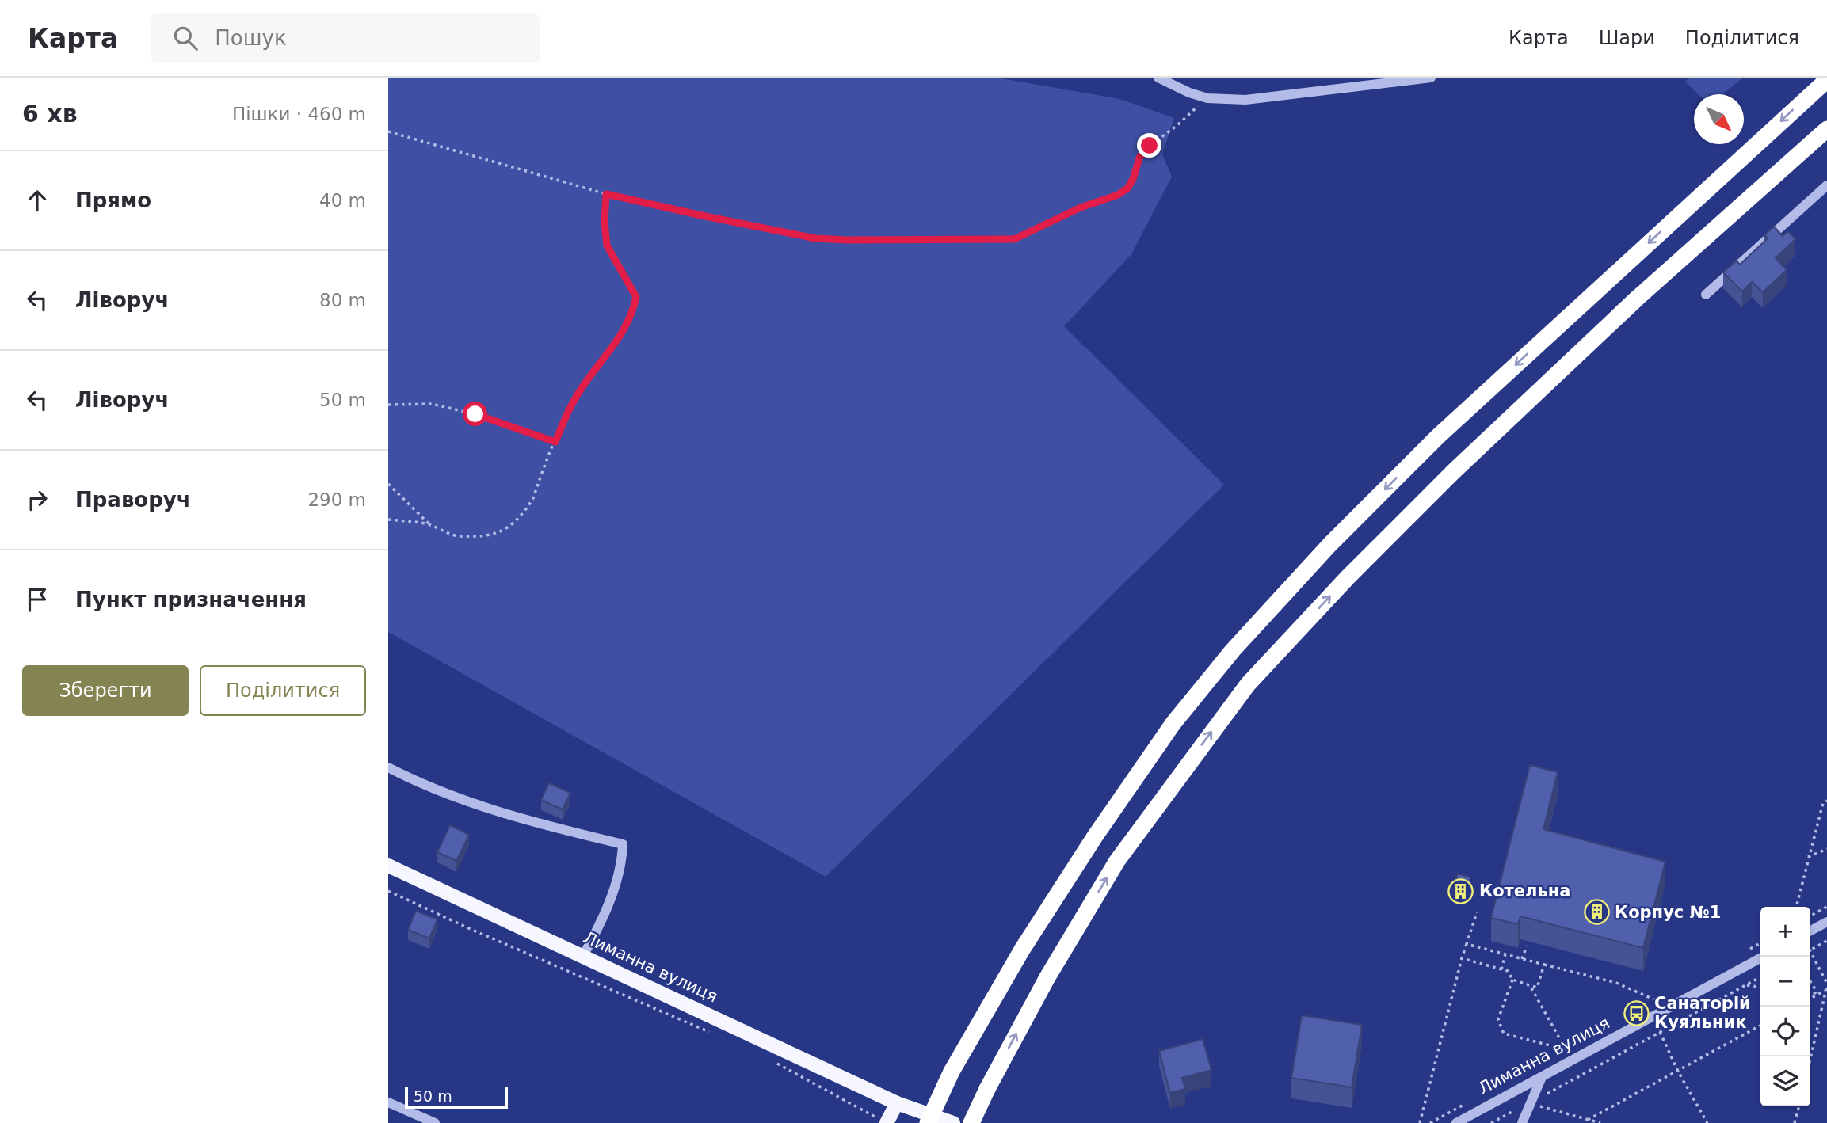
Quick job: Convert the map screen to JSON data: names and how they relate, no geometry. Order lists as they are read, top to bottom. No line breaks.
{"streets":{"main road":["Лиманна вулиця"]},"places":{"building":["Котельна","Корпус №1"],"bus stop":["Санаторій Куяльник"]},"scale_bar":"50 m","north":"bottom right","page":{"header":"Карта","search":"Пошук","nav":["Карта","Шари","Поділитися"],"heading":["6 хв","Пішки · 460 m"],"list":[["Прямо","40 m"],["Ліворуч","80 m"],["Ліворуч","50 m"],["Праворуч","290 m"],"Пункт призначення"],"buttons":["Зберегти","Поділитися"],"map_buttons":["+","−"],"scale":"50 m"}}
